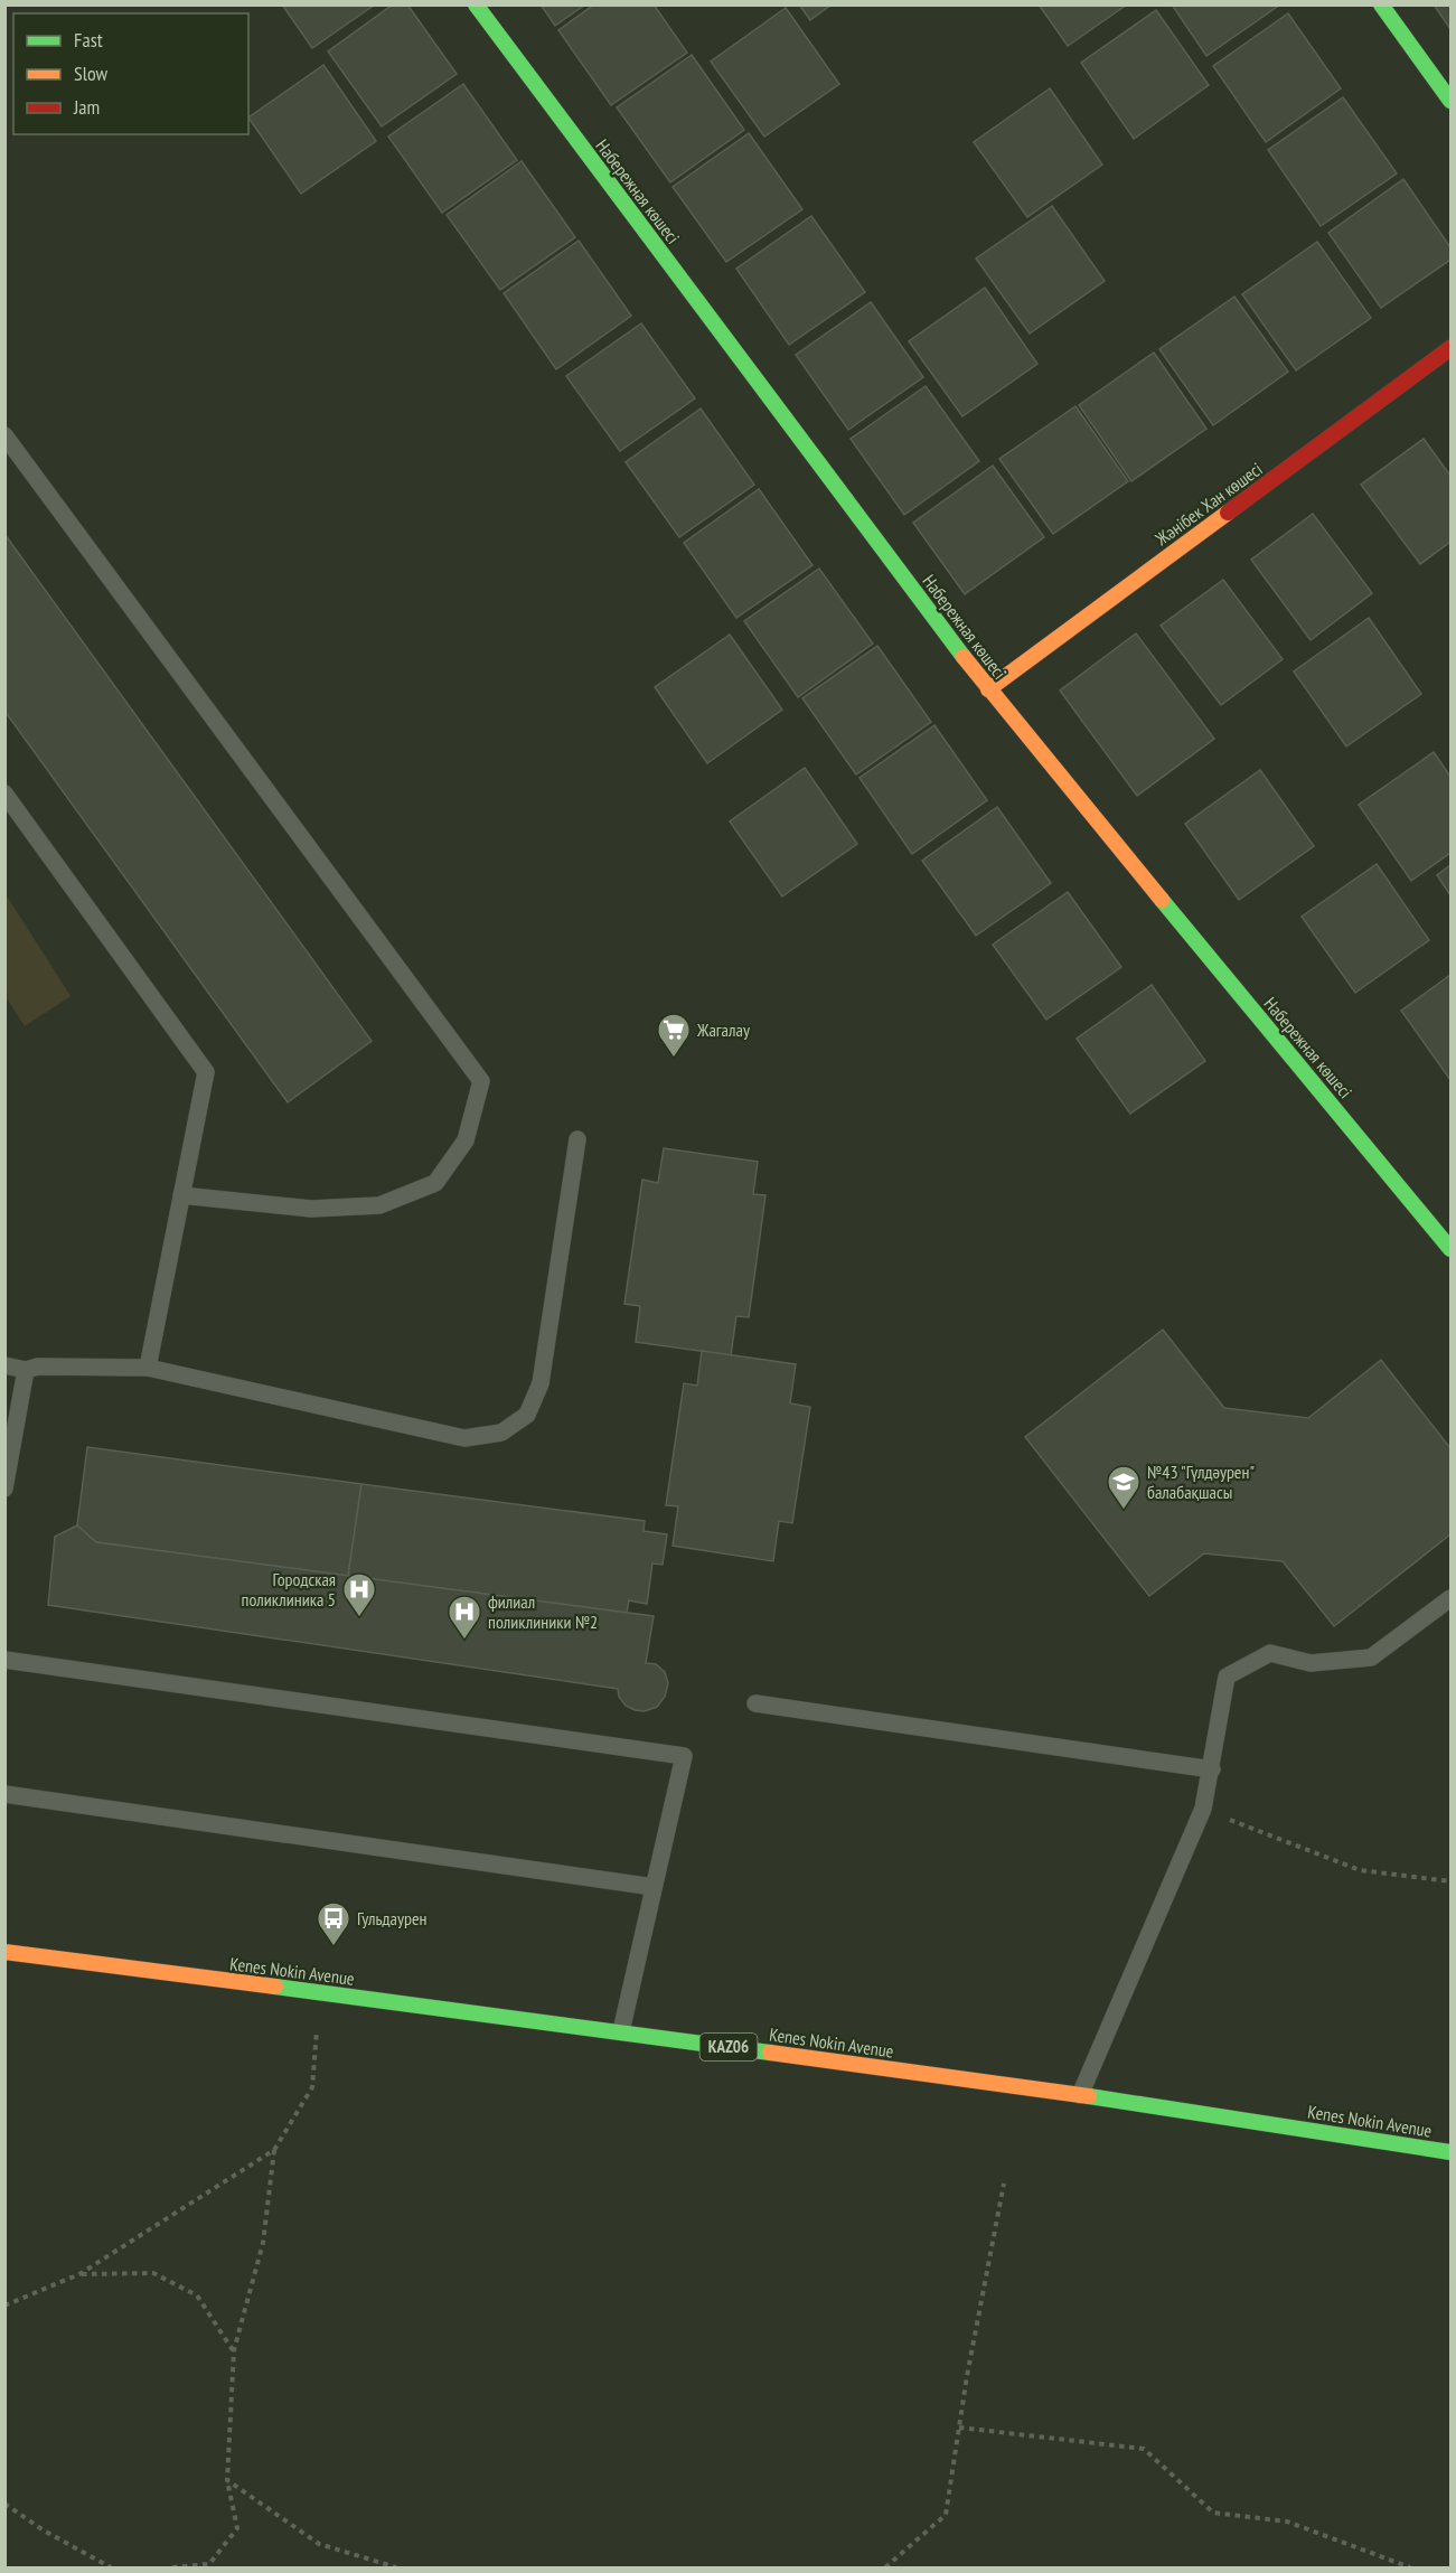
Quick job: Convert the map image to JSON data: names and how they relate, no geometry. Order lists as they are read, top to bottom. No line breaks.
{"streets":{"main road":["Набережная көшесі","Жәнібек Хан көшесі","Kenes Nokin Avenue","KАZ06"]},"crossings":[["Набережная көшесі","Жәнібек Хан көшесі"]],"places":{"supermarket":["Жагалау"],"school or university":["№43 \"Гүлдәурен\" балабақшасы"],"hospital":["Городская поликлиника 5","филиал поликлиники №2"],"bus stop":["Гульдаурен"]},"legend":["Fast","Slow","Jam"]}
